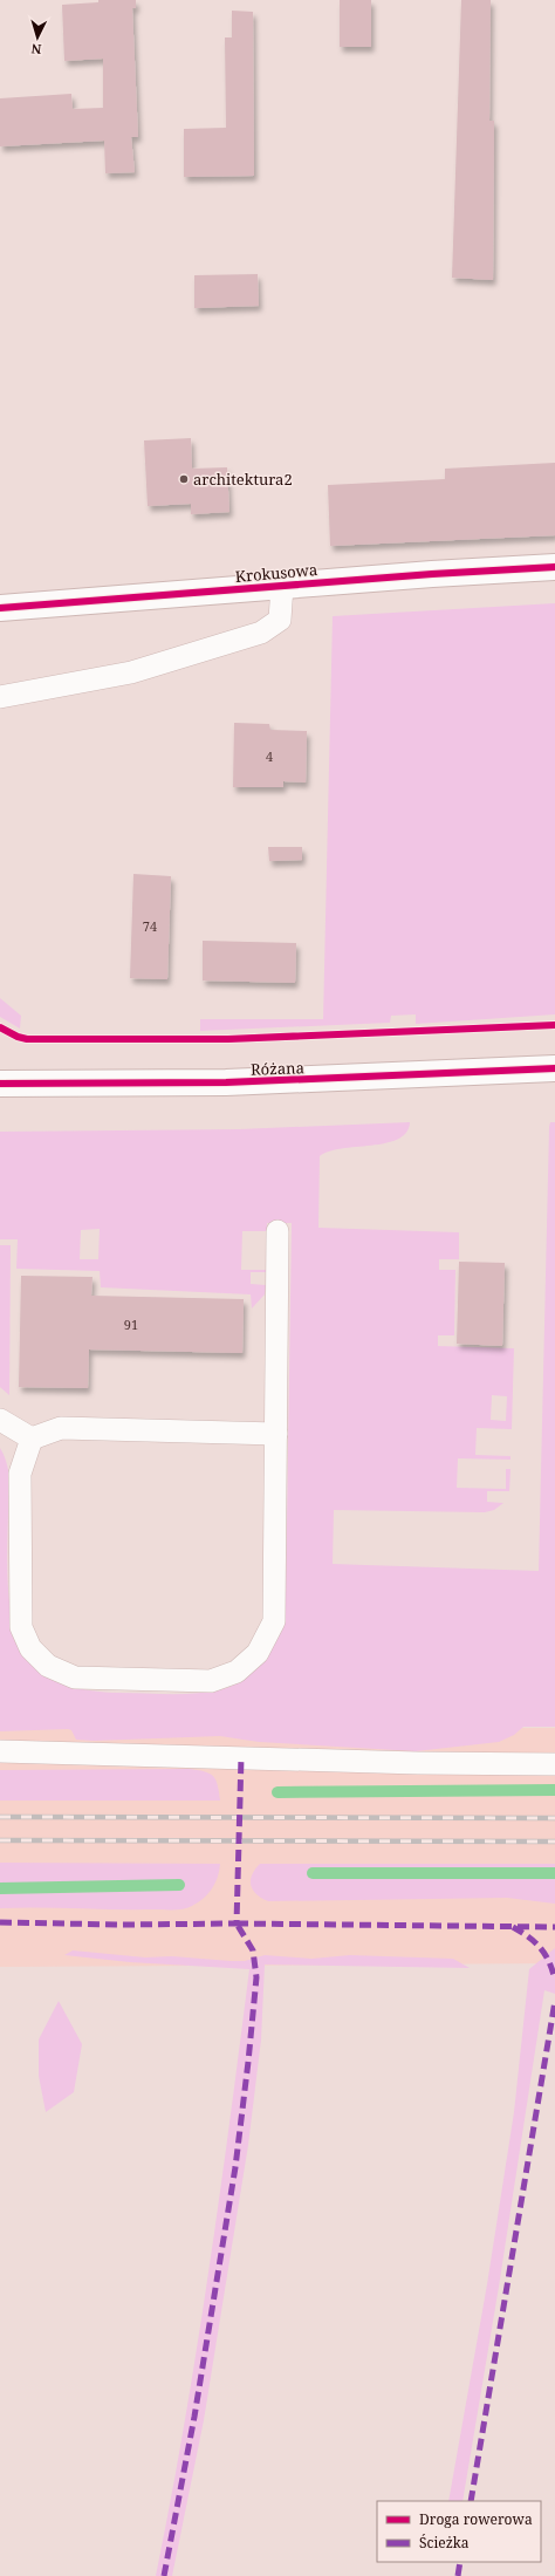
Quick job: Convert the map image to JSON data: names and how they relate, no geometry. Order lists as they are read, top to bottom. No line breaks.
{"streets":{"street":["Krokusowa","Różana"]},"places":["architektura2"],"house_numbers":["4","74","91"],"legend":["Droga rowerowa","Ścieżka"],"north":"bottom"}
